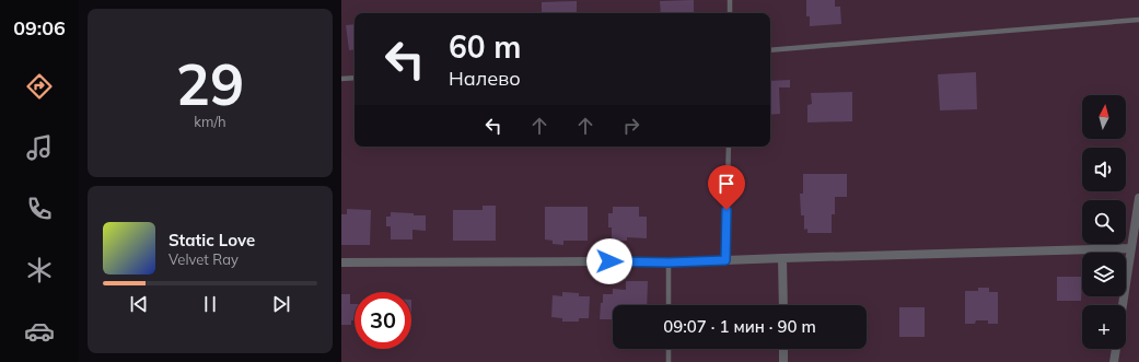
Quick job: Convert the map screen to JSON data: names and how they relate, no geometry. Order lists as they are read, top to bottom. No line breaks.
{"north":"top","page":{"tabs":"09:06","tile":["29","km/h"],"turn":["60 m","Налево"],"map_buttons":"+","song":["Static Love","Velvet Ray"],"limit":"30","trip":"09:07 · 1 мин · 90 m"}}
